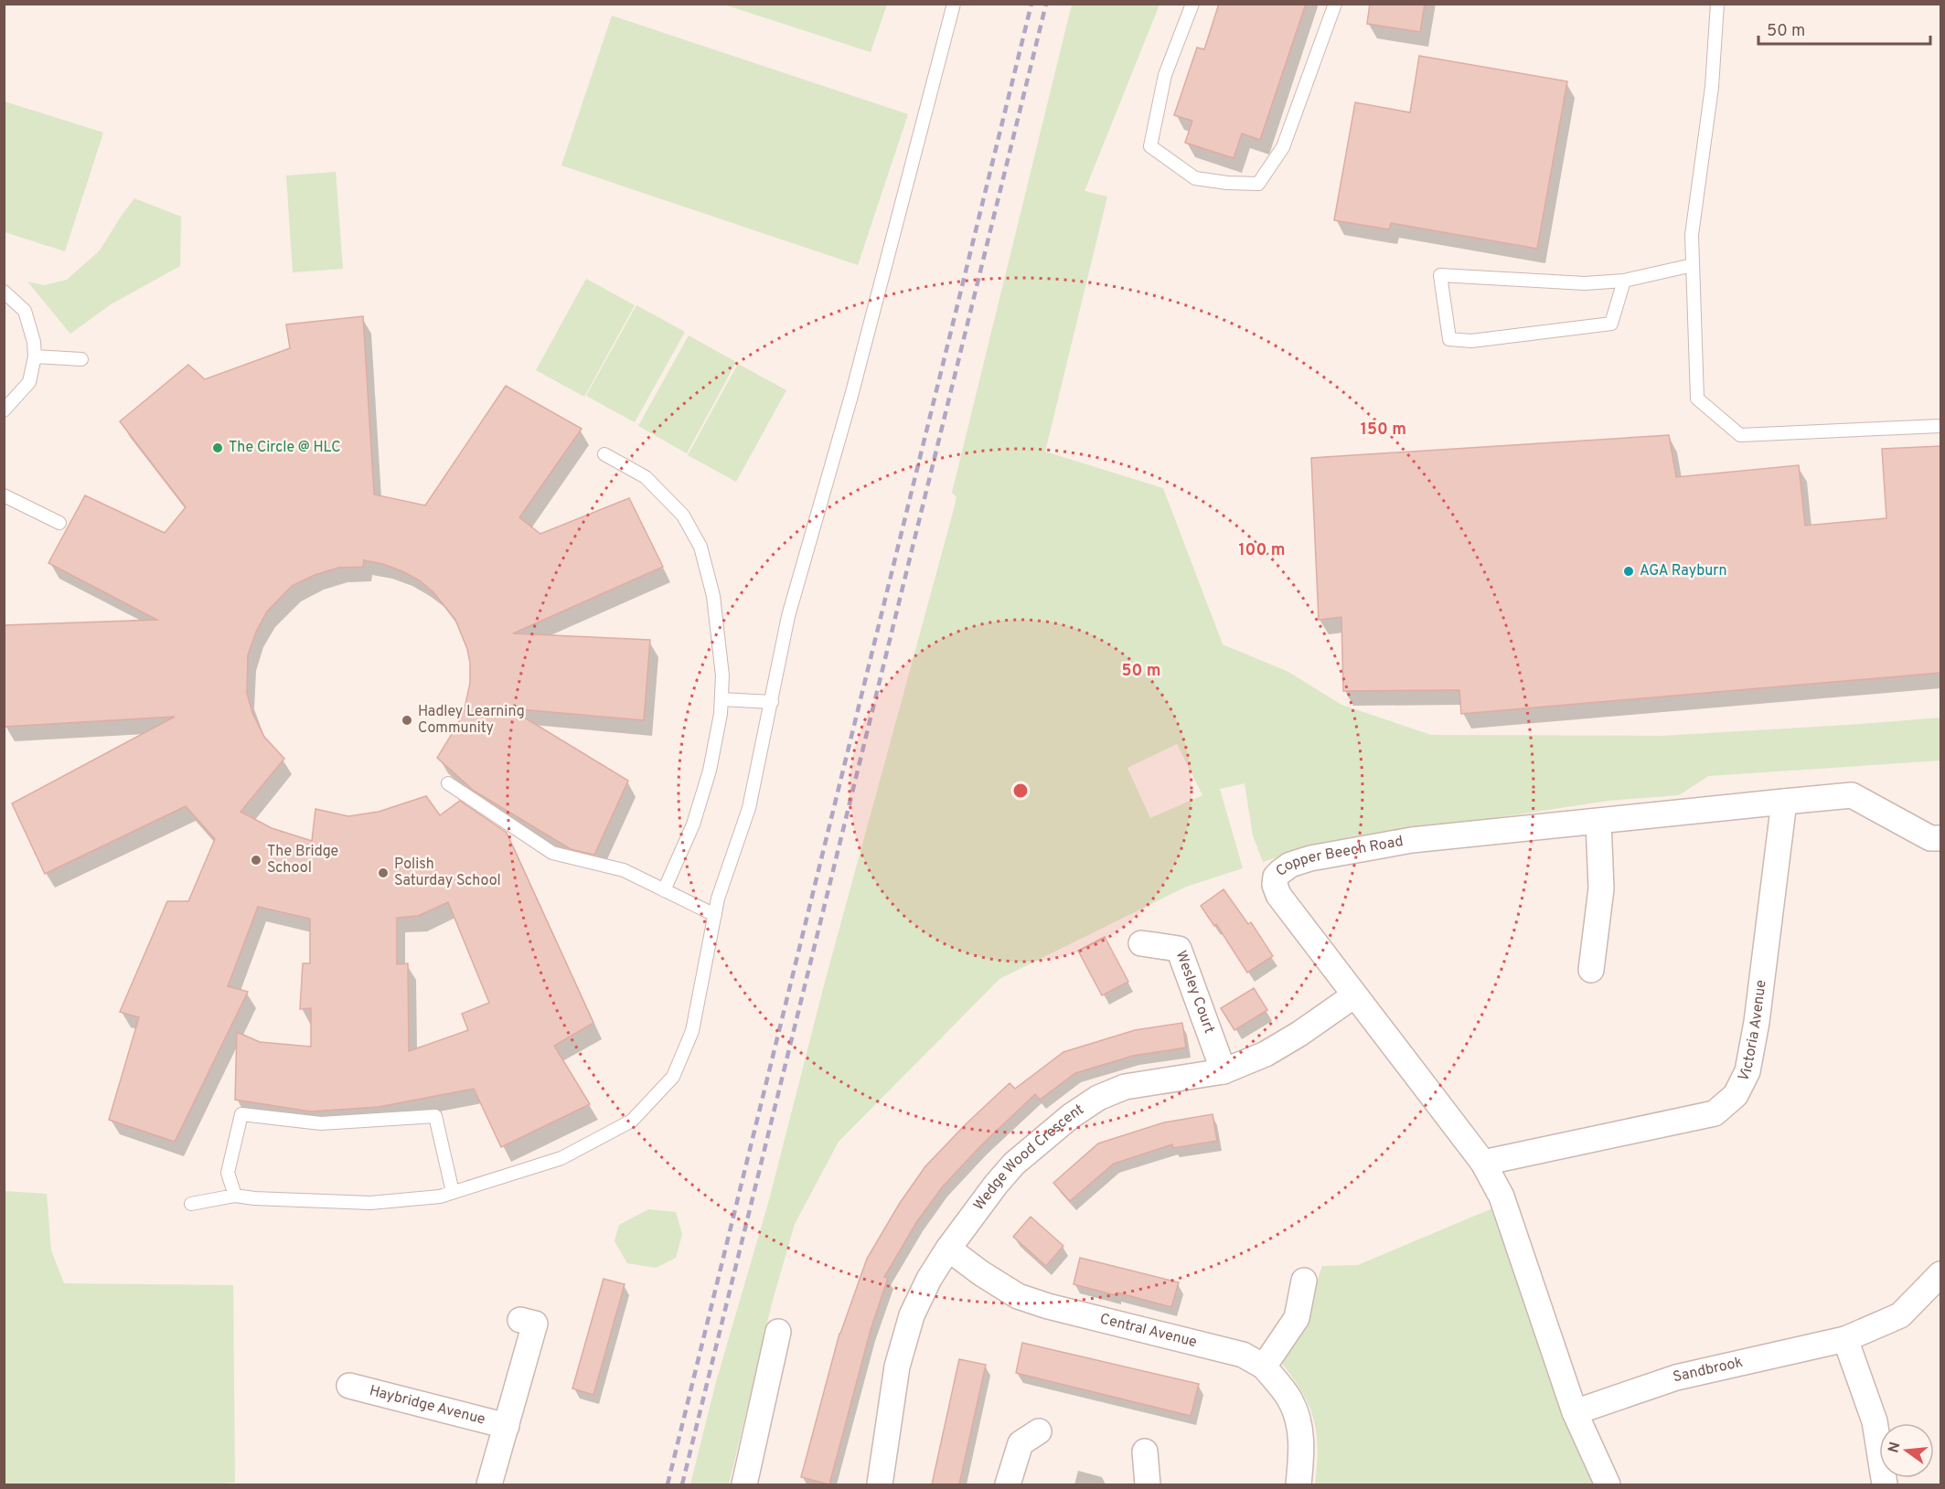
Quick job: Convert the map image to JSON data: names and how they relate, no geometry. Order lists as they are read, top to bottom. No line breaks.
{"streets":{"street":["Copper Beech Road","Wesley Court","Victoria Avenue","Wedge Wood Crescent","Central Avenue","Sandbrook","Haybridge Avenue"]},"crossings":[["Copper Beech Road","Victoria Avenue"],["Copper Beech Road","Wedge Wood Crescent"],["Wesley Court","Wedge Wood Crescent"],["Wedge Wood Crescent","Central Avenue"]],"places":["The Circle @ HLC","AGA Rayburn","Hadley Learning Community","The Bridge School","Polish Saturday School"],"scale_bar":"50 m","north":"left","rings":["150 m","100 m","50 m"]}
